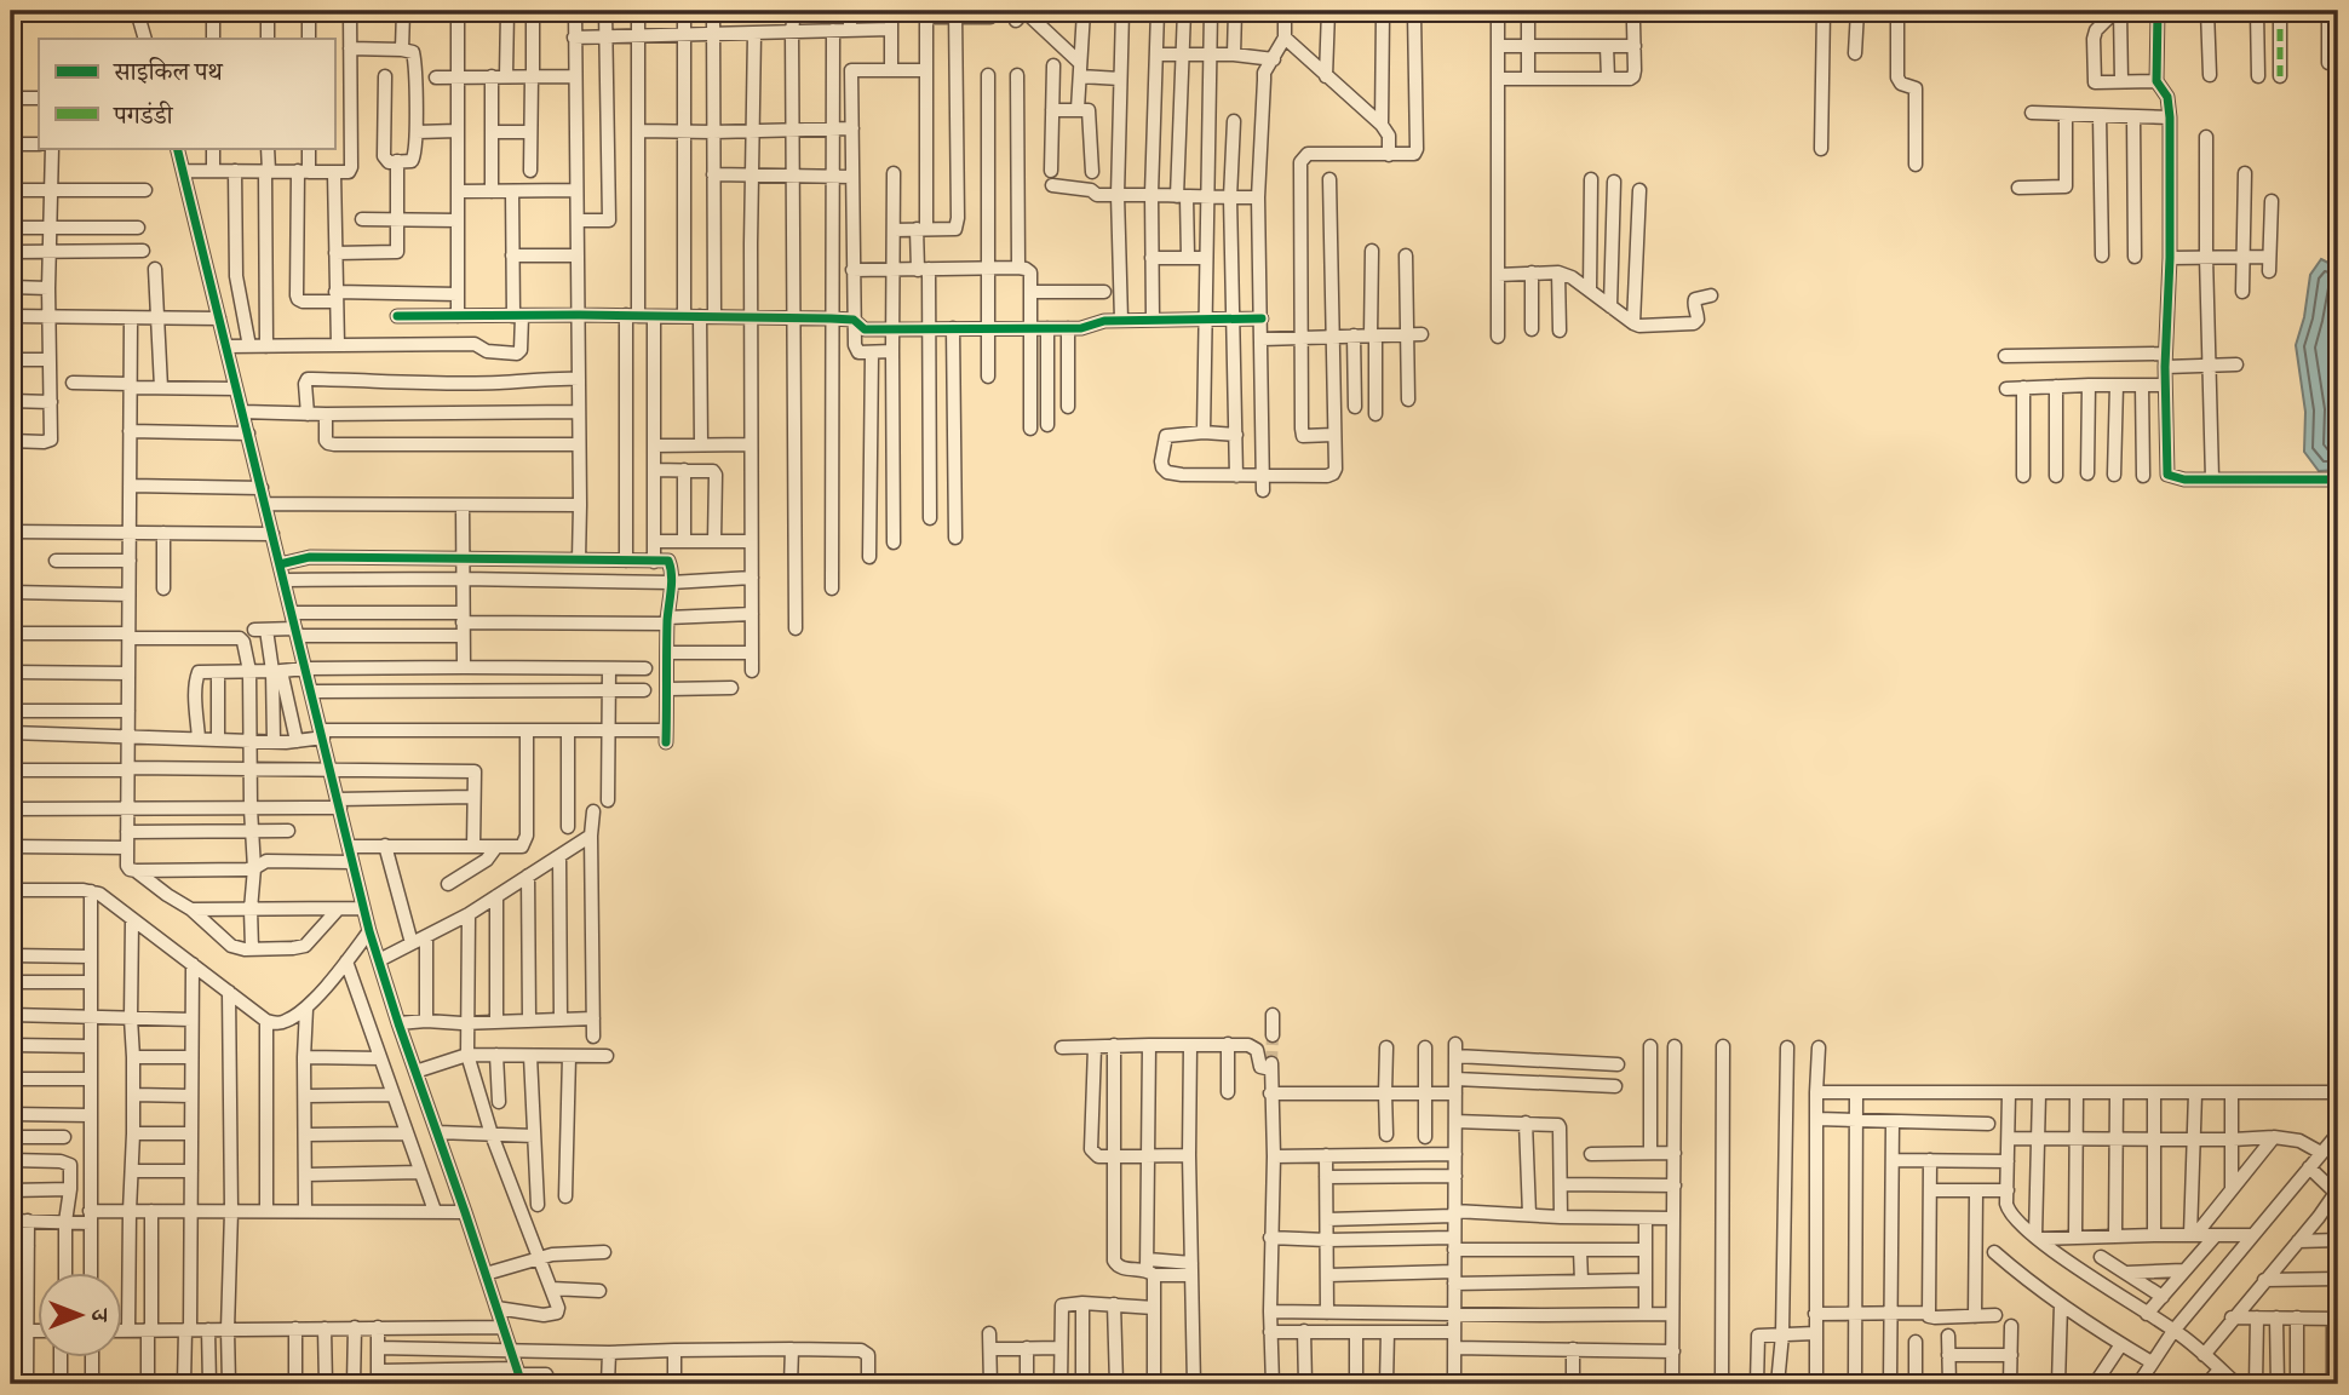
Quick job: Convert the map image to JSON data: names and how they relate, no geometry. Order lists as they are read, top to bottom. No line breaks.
{"legend":["साइकिल पथ","पगडंडी"],"north":"right"}
